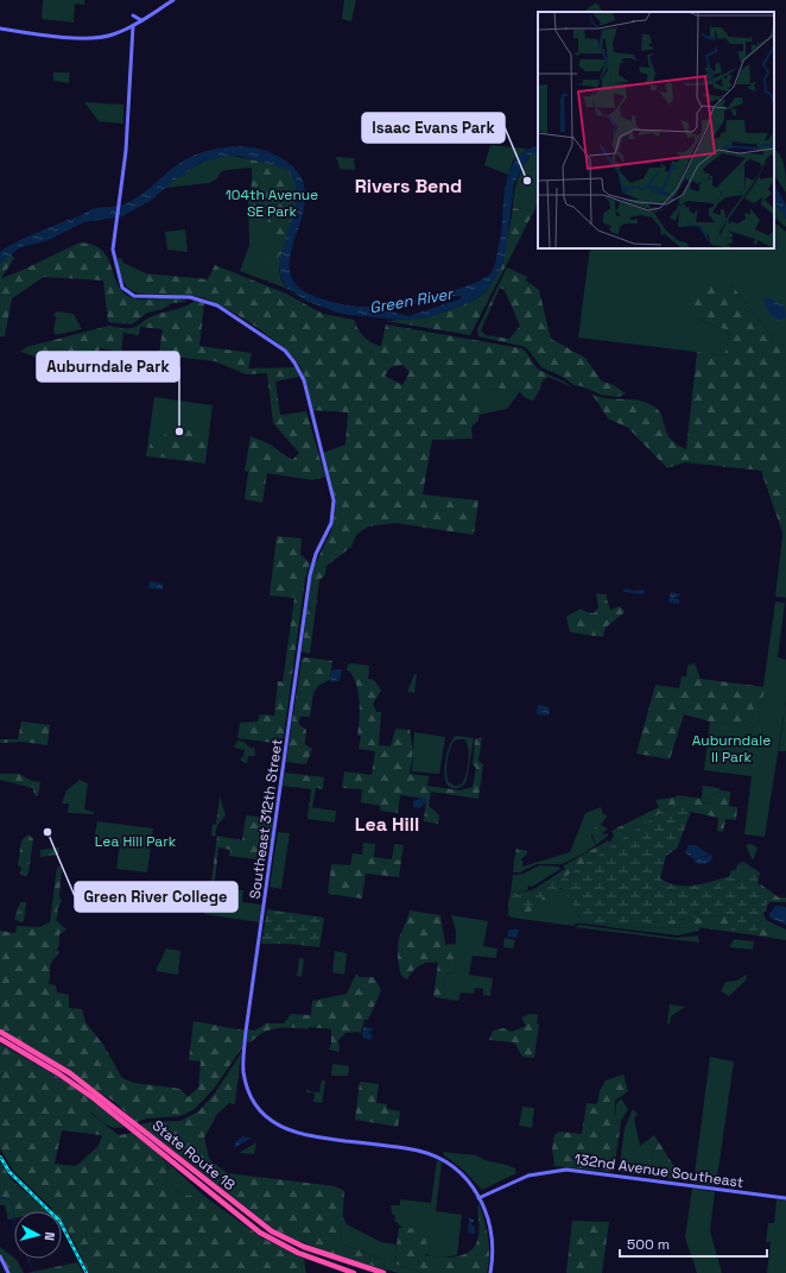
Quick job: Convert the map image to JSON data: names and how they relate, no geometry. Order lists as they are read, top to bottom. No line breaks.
{"streets":{"highway":["State Route 18"],"main road":["Southeast 312th Street","132nd Avenue Southeast"]},"crossings":[["Southeast 312th Street","132nd Avenue Southeast"]],"districts":["Rivers Bend","Lea Hill"],"water":["Green River"],"parks":["104th Avenue SE Park","Auburndale II Park","Lea Hill Park"],"places":["Isaac Evans Park","Auburndale Park","Green River College"],"scale_bar":"500 m","north":"right"}
